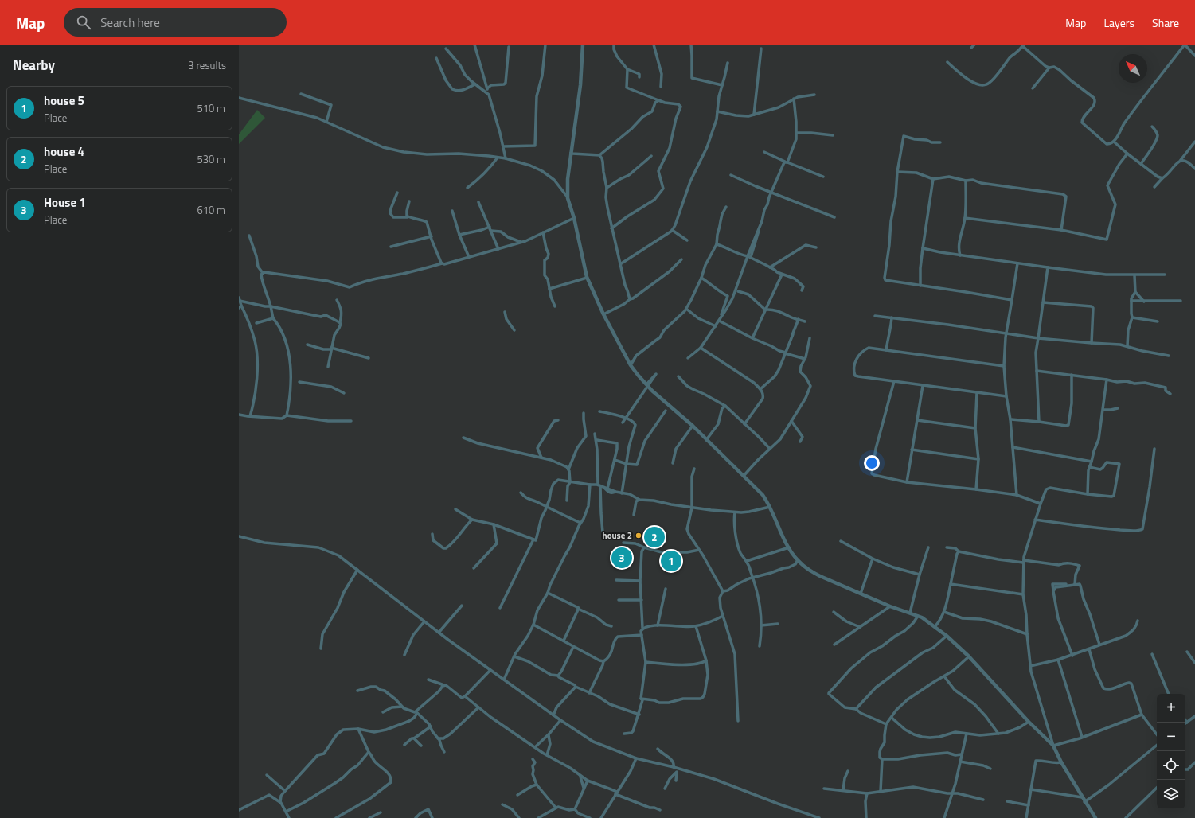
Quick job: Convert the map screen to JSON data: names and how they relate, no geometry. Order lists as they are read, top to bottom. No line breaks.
{"places":["house 2"],"north":"top left","page":{"header":"Map","search":"Search here","nav":["Map","Layers","Share"],"heading":["Nearby","3 results"],"list":[{"mark":"1","name":"house 5","note":"Place","value":"510 m"},{"mark":"2","name":"house 4","note":"Place","value":"530 m"},{"mark":"3","name":"House 1","note":"Place","value":"610 m"}],"pins":["2","3","1"],"map_buttons":["+","−"]}}
